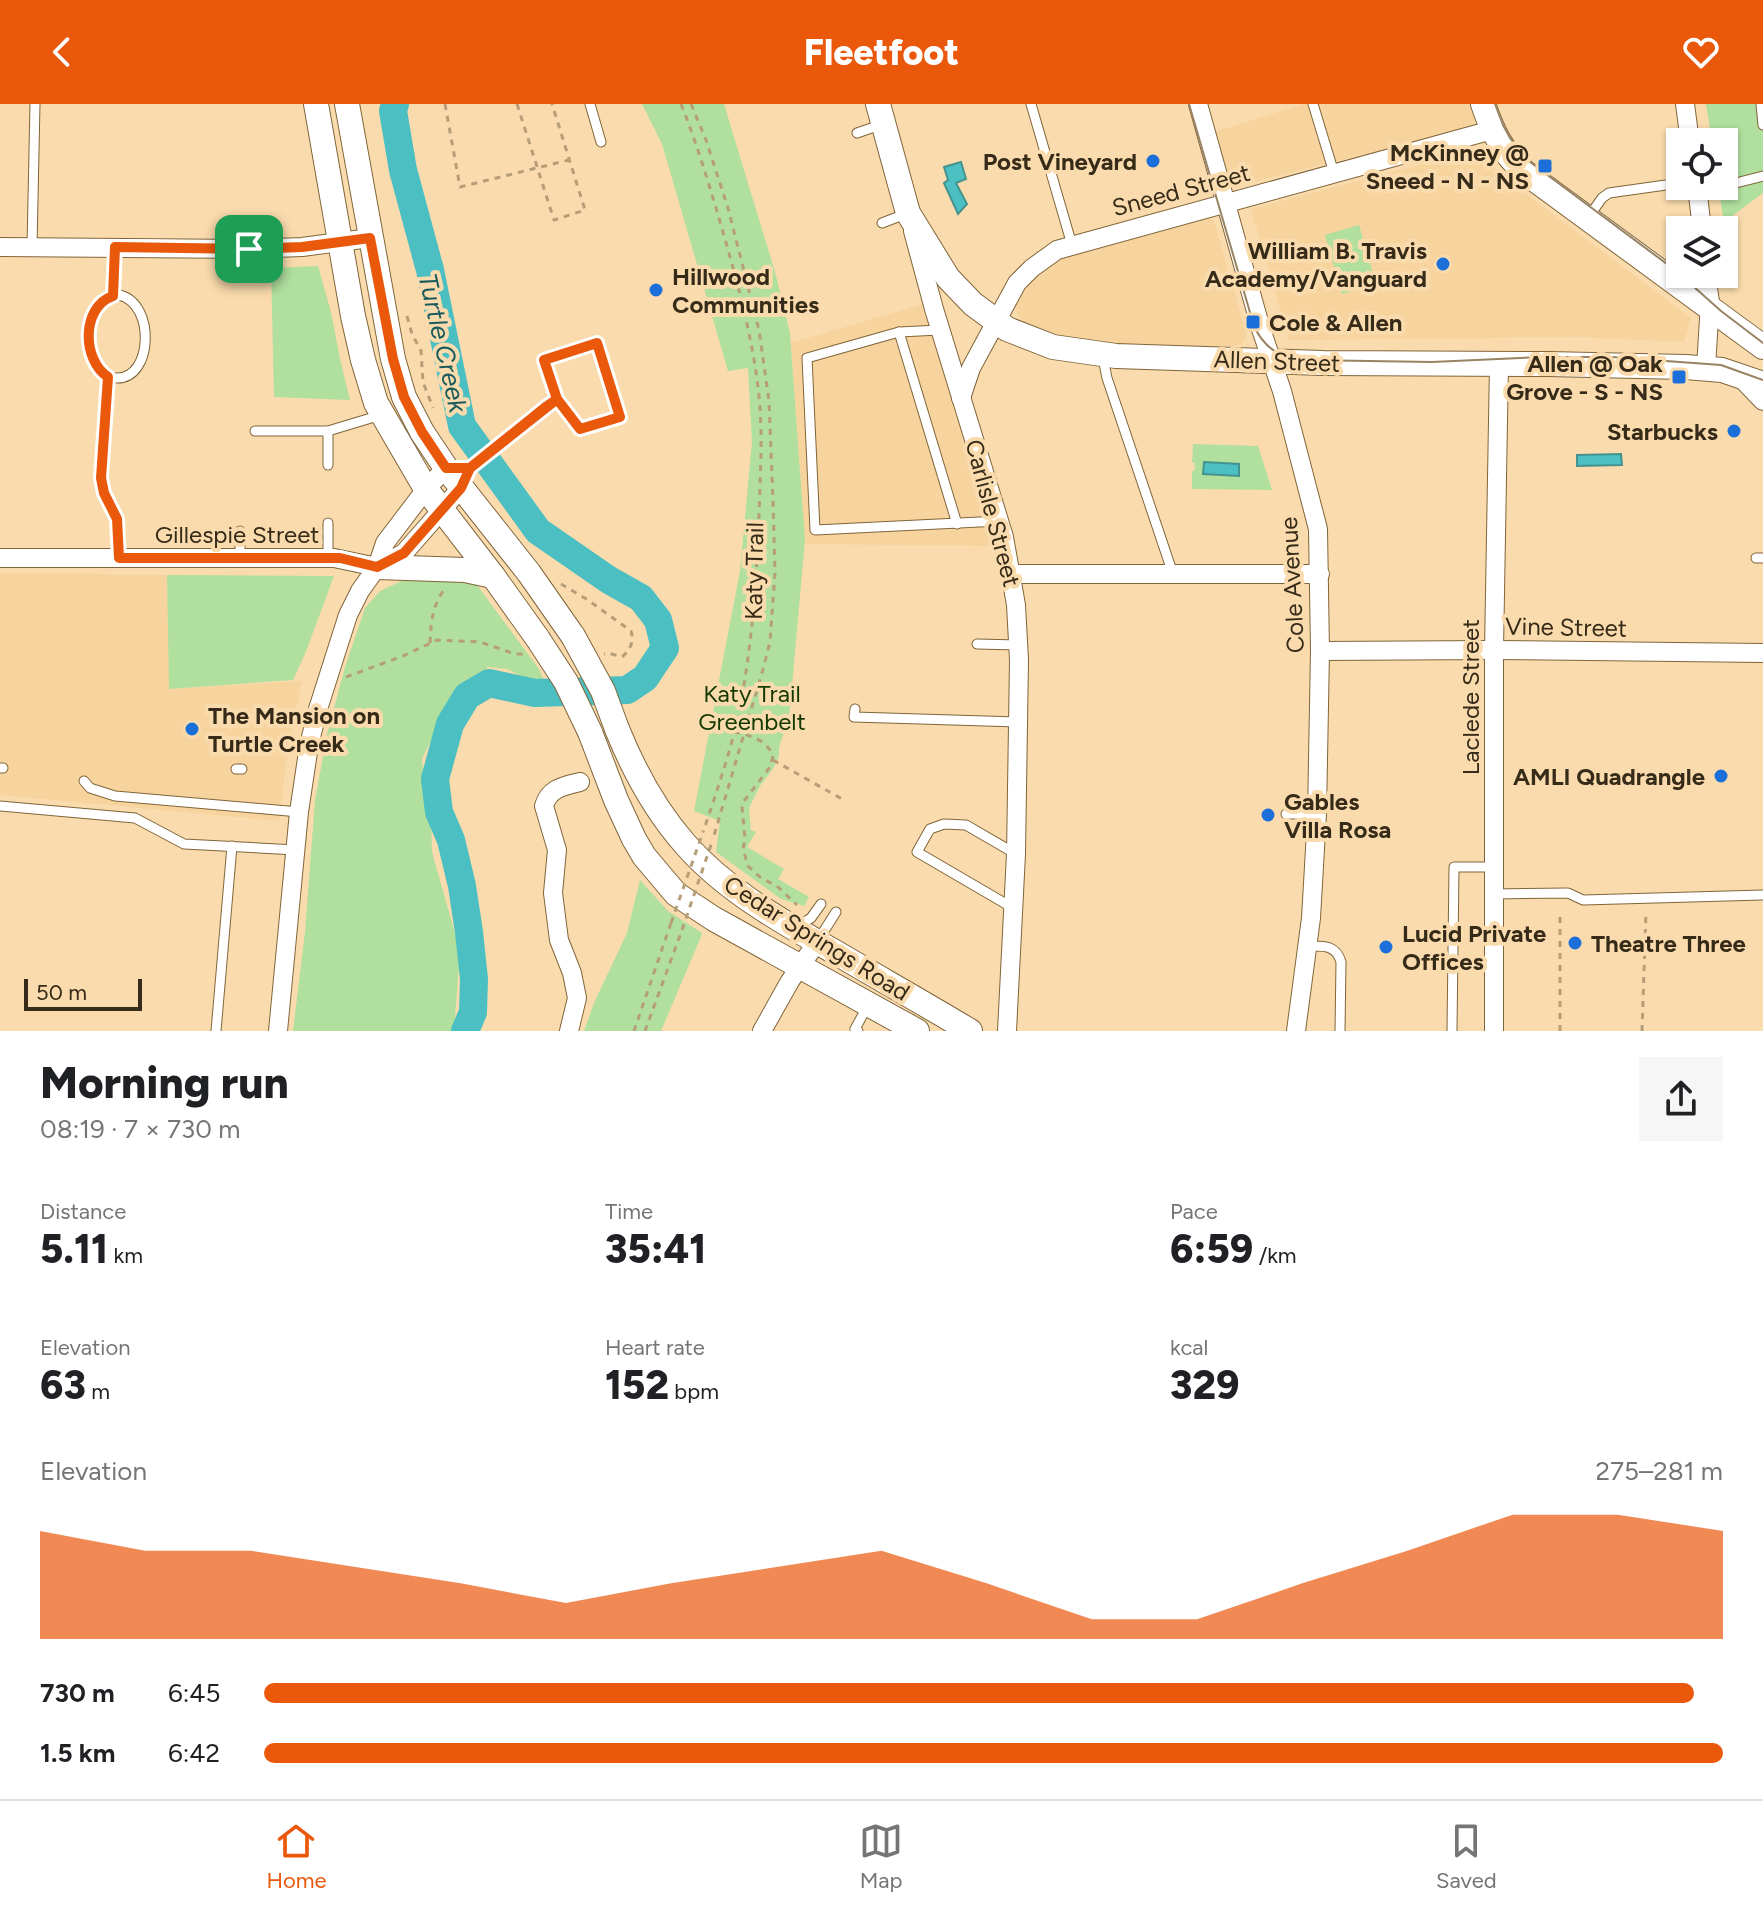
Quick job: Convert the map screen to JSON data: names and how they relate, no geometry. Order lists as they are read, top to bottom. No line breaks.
{"streets":{"main road":["Allen Street","Carlisle Street","Cedar Springs Road"],"street":["Sneed Street","Gillespie Street","Cole Avenue","Vine Street","Laclede Street"],"path":["Katy Trail"]},"crossings":[["Sneed Street","Allen Street"],["Sneed Street","Carlisle Street"],["Sneed Street","Cole Avenue"],["Allen Street","Carlisle Street"],["Allen Street","Cole Avenue"],["Allen Street","Laclede Street"],["Cole Avenue","Vine Street"],["Vine Street","Laclede Street"]],"water":["Turtle Creek"],"parks":["Katy Trail Greenbelt"],"places":{"other":["Post Vineyard","William B. Travis Academy/Vanguard","Hillwood Communities","Starbucks","The Mansion on Turtle Creek","AMLI Quadrangle","Gables Villa Rosa","Theatre Three","Lucid Private Offices"],"transit":["McKinney @ Sneed - N - NS","Cole & Allen","Allen @ Oak Grove - S - NS"]},"scale_bar":"50 m","page":{"header":"Fleetfoot","scale":"50 m","heading":["Morning run","08:19 · 7 × 730 m"],"stats":[["Distance","5.11 km"],["Time","35:41"],["Pace","6:59 /km"],["Elevation","63 m"],["Heart rate","152 bpm"],["kcal","329"]],"chart":["Elevation","275–281 m"],"list":[{"name":"730 m","note":"6:45"},{"name":"1.5 km","note":"6:42"}],"tabs":["Home","Map","Saved"]}}
